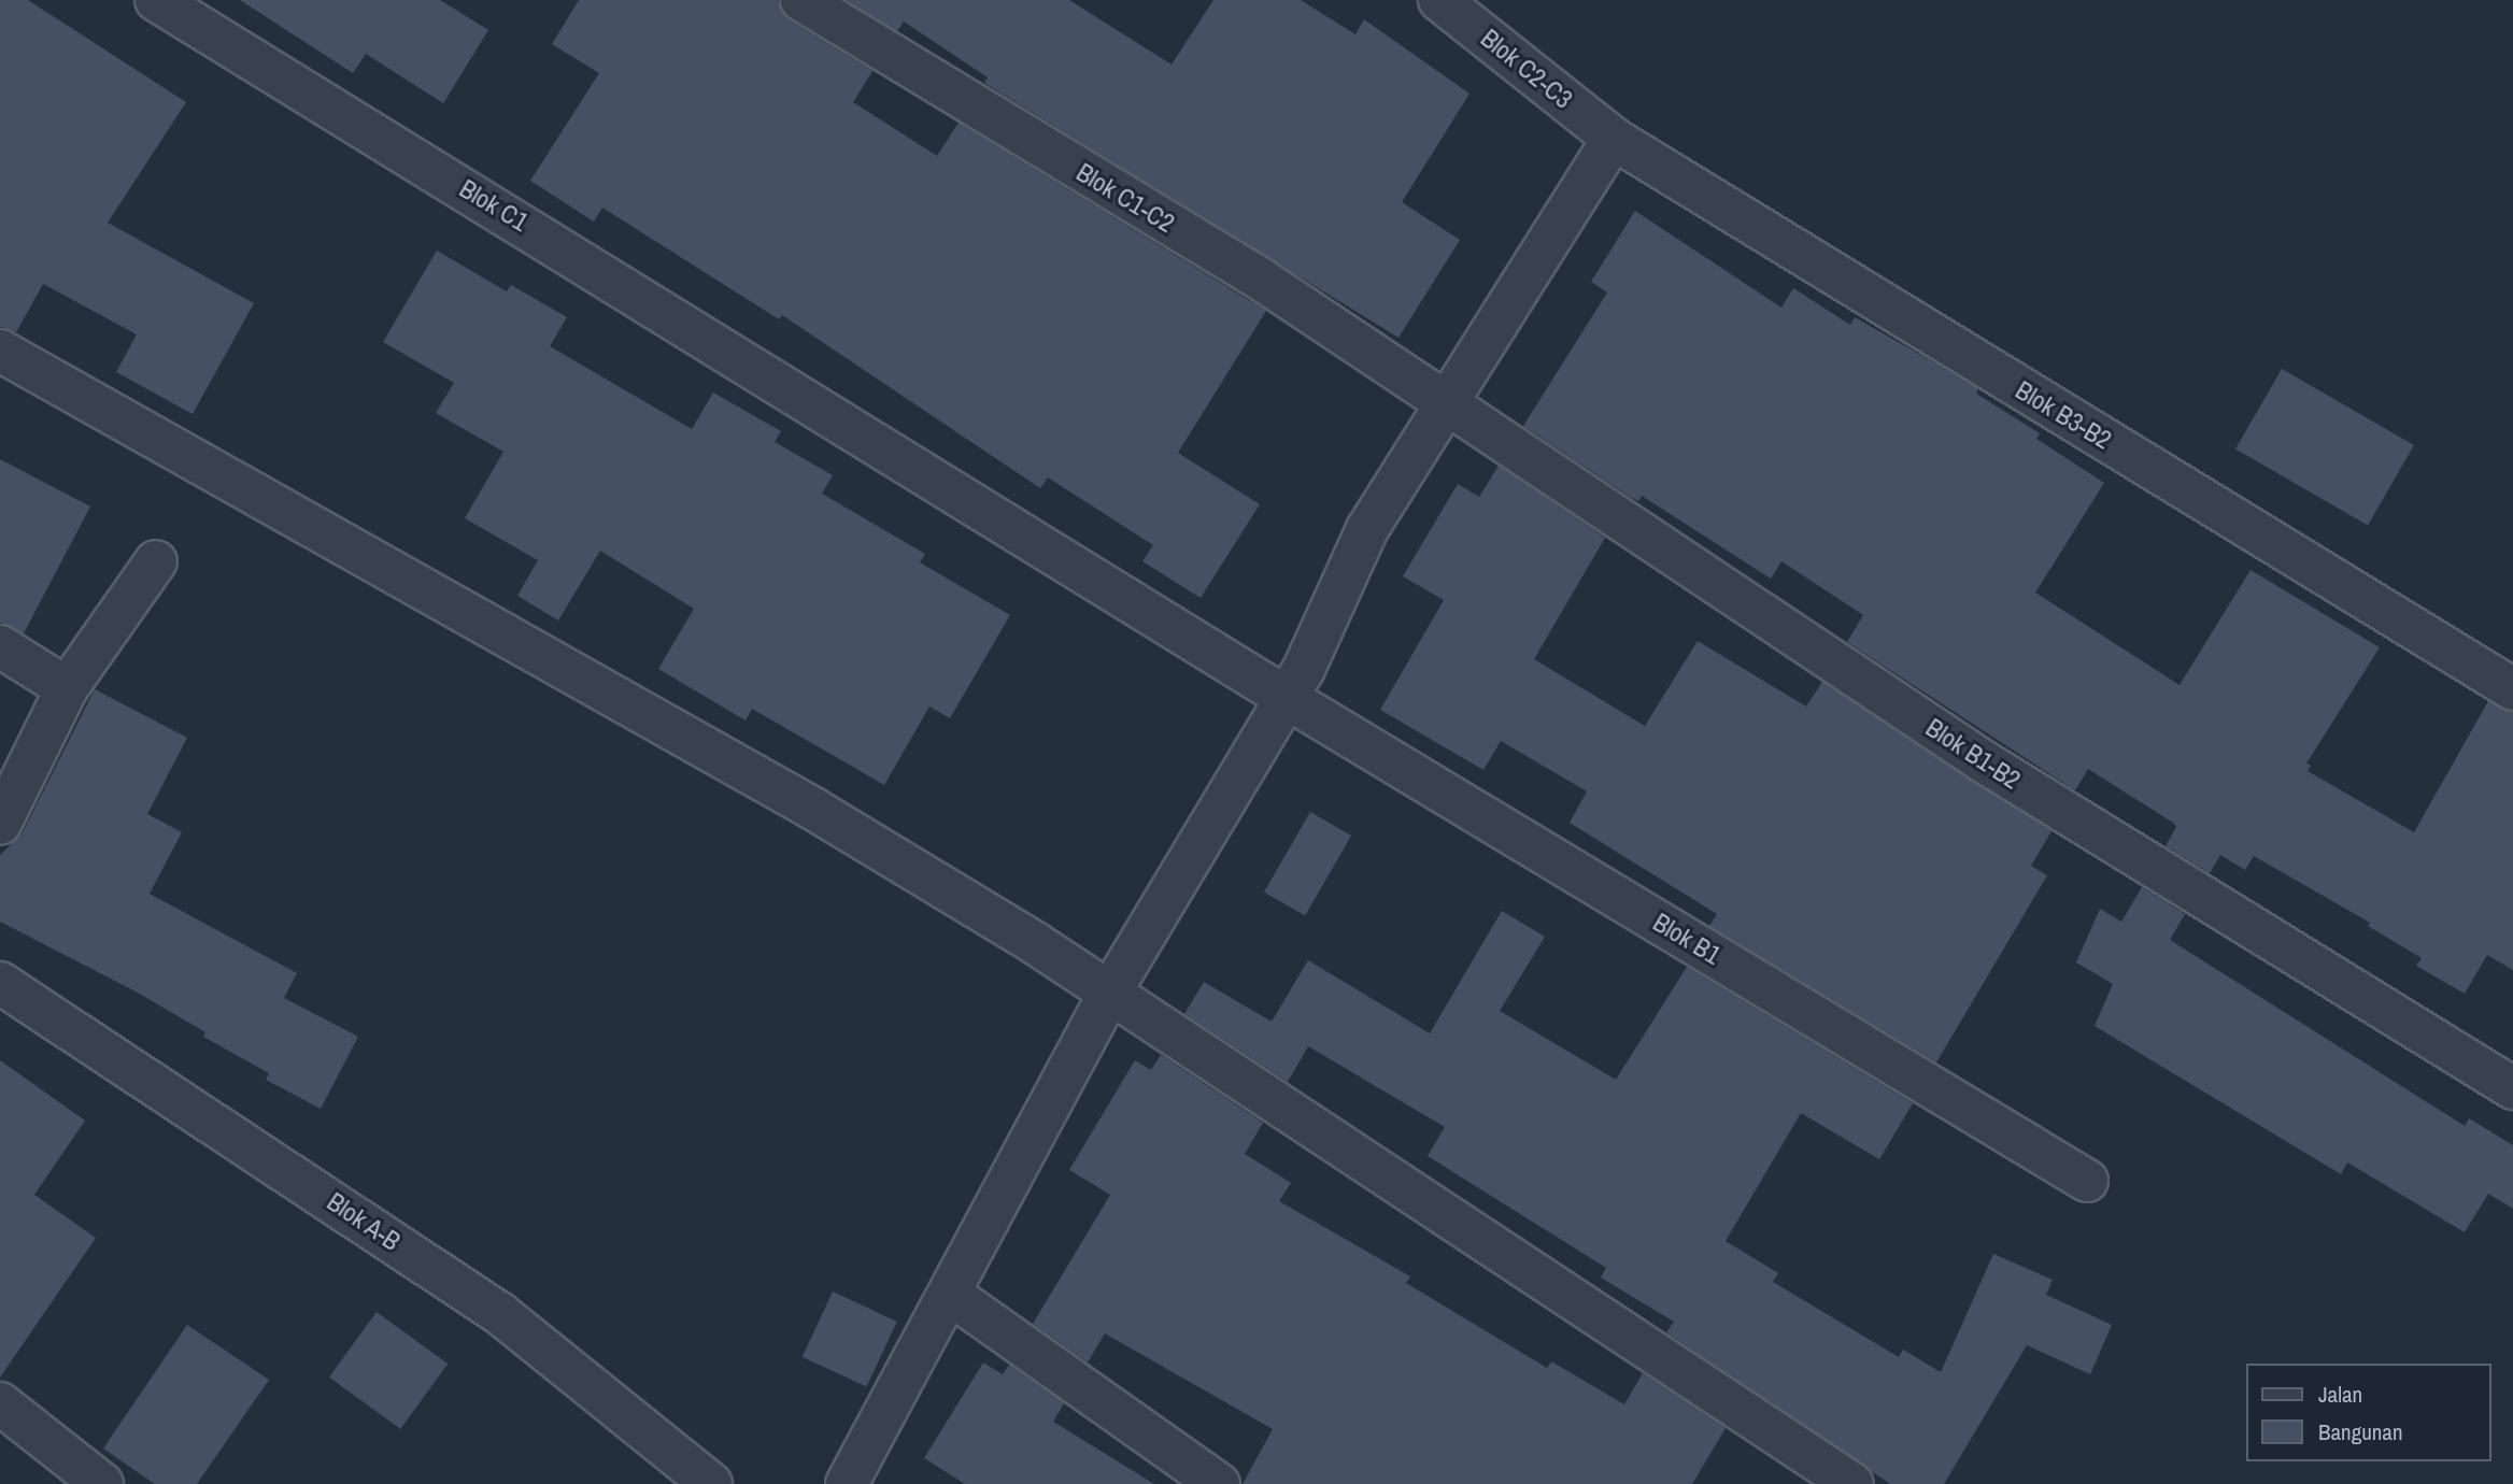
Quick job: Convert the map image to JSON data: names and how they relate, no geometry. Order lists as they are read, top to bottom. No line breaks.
{"streets":{"street":["Blok C2-C3","Blok C1-C2","Blok C1","Blok B3-B2","Blok B1-B2","Blok B1","Blok A-B"]},"crossings":[["Blok C2-C3","Blok B3-B2"],["Blok C1-C2","Blok B1-B2"],["Blok C1","Blok B1"]],"legend":["Jalan","Bangunan"]}
